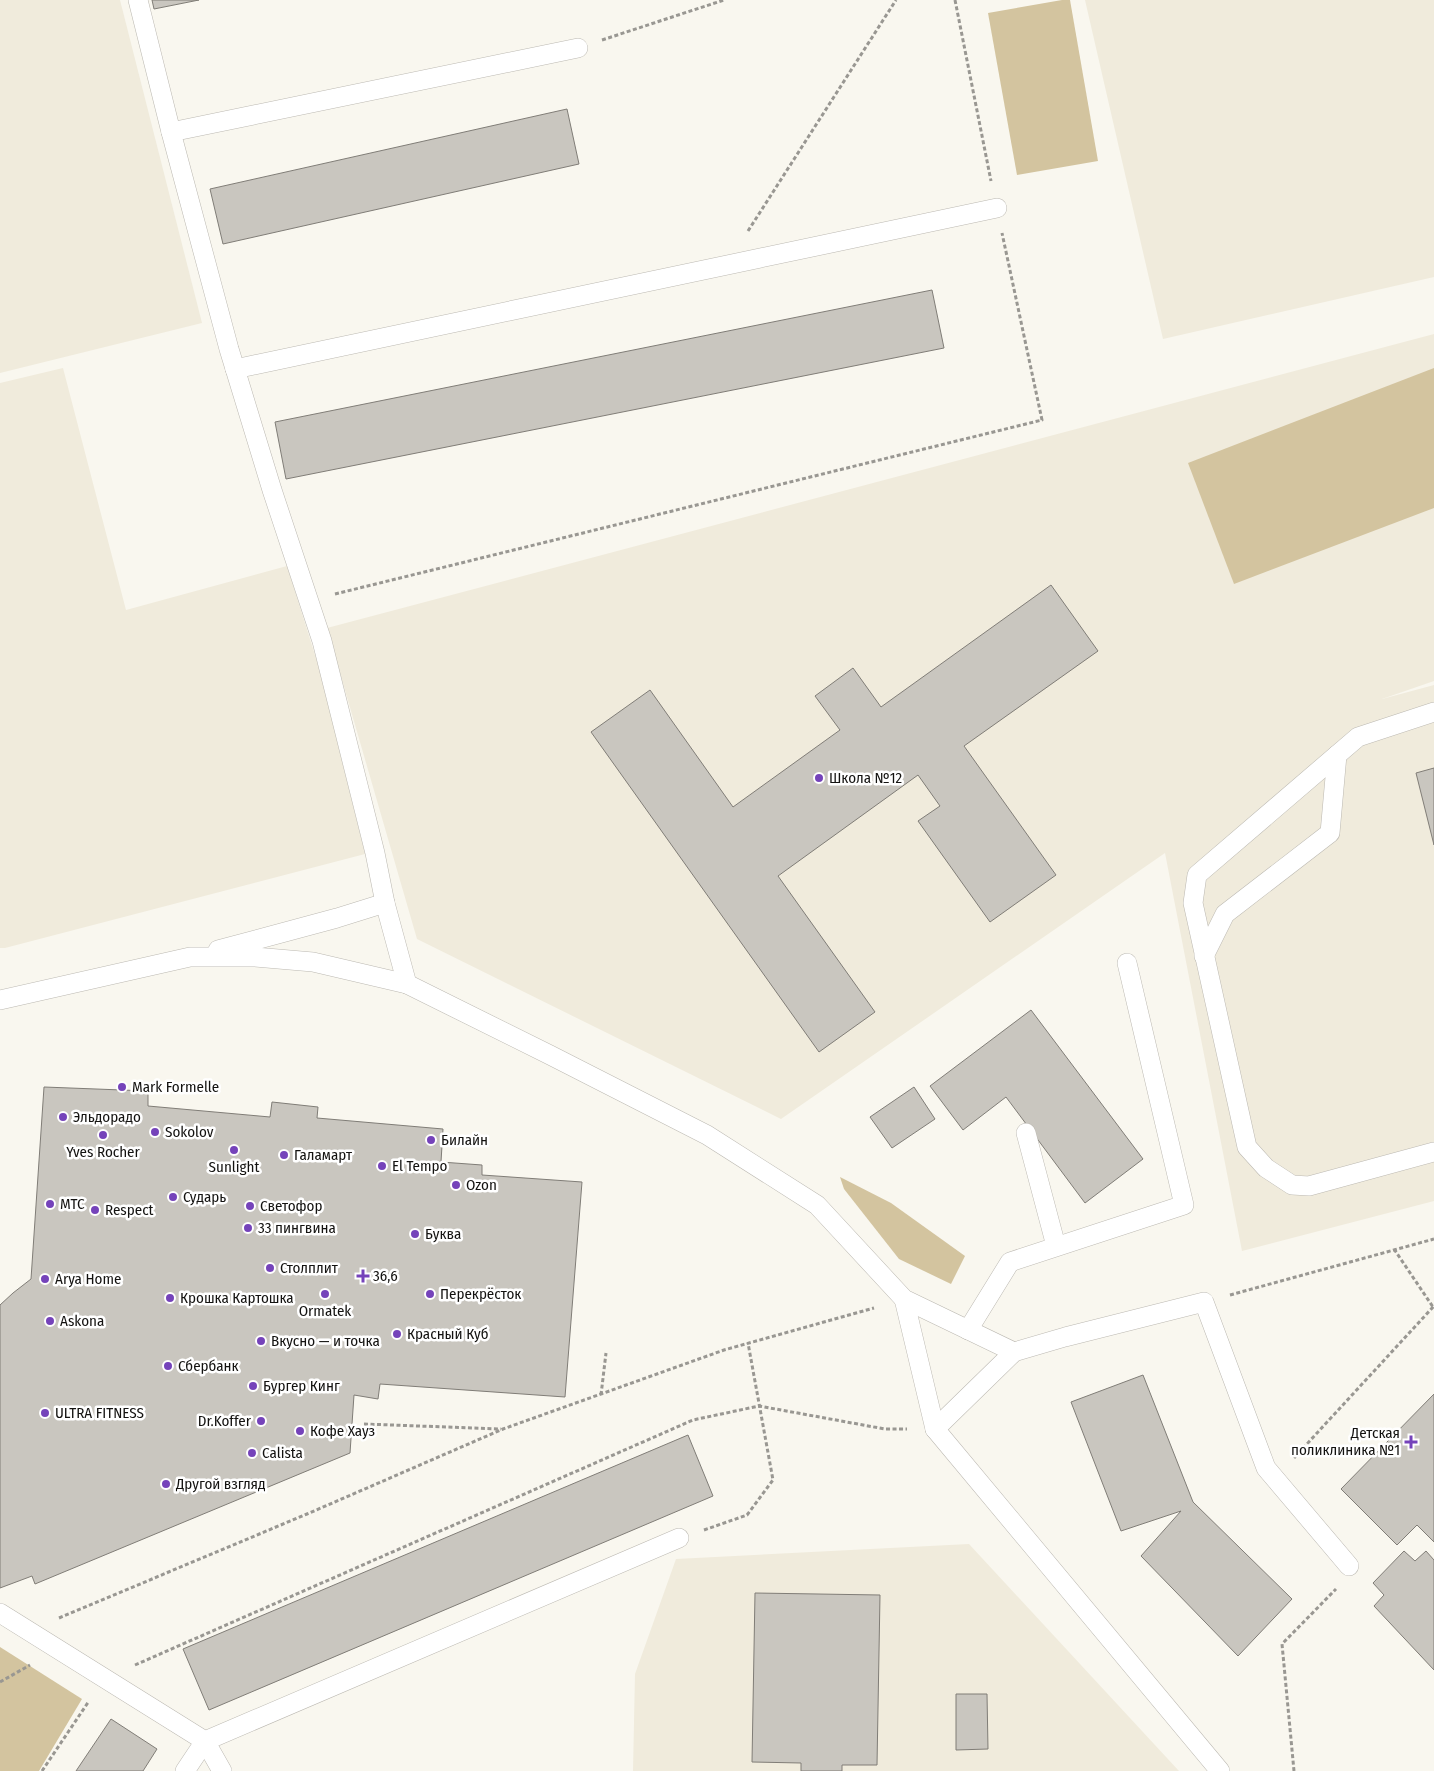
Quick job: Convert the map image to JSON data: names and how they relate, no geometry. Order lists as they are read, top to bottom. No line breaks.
{"places":{"other":["Школа №12","Mark Formelle","Эльдорадо","Sokolov","Yves Rocher","Билайн","Sunlight","Галамарт","El Tempo","Ozon","Сударь","МТС","Светофор","Respect","33 пингвина","Буква","Столплит","Arya Home","Ormatek","Перекрёсток","Крошка Картошка","Askona","Красный Куб","Вкусно — и точка","Сбербанк","Бургер Кинг","ULTRA FITNESS","Dr.Koffer","Кофе Хауз","Calista","Другой взгляд"],"health":["36,6","Детская поликлиника №1"]}}
